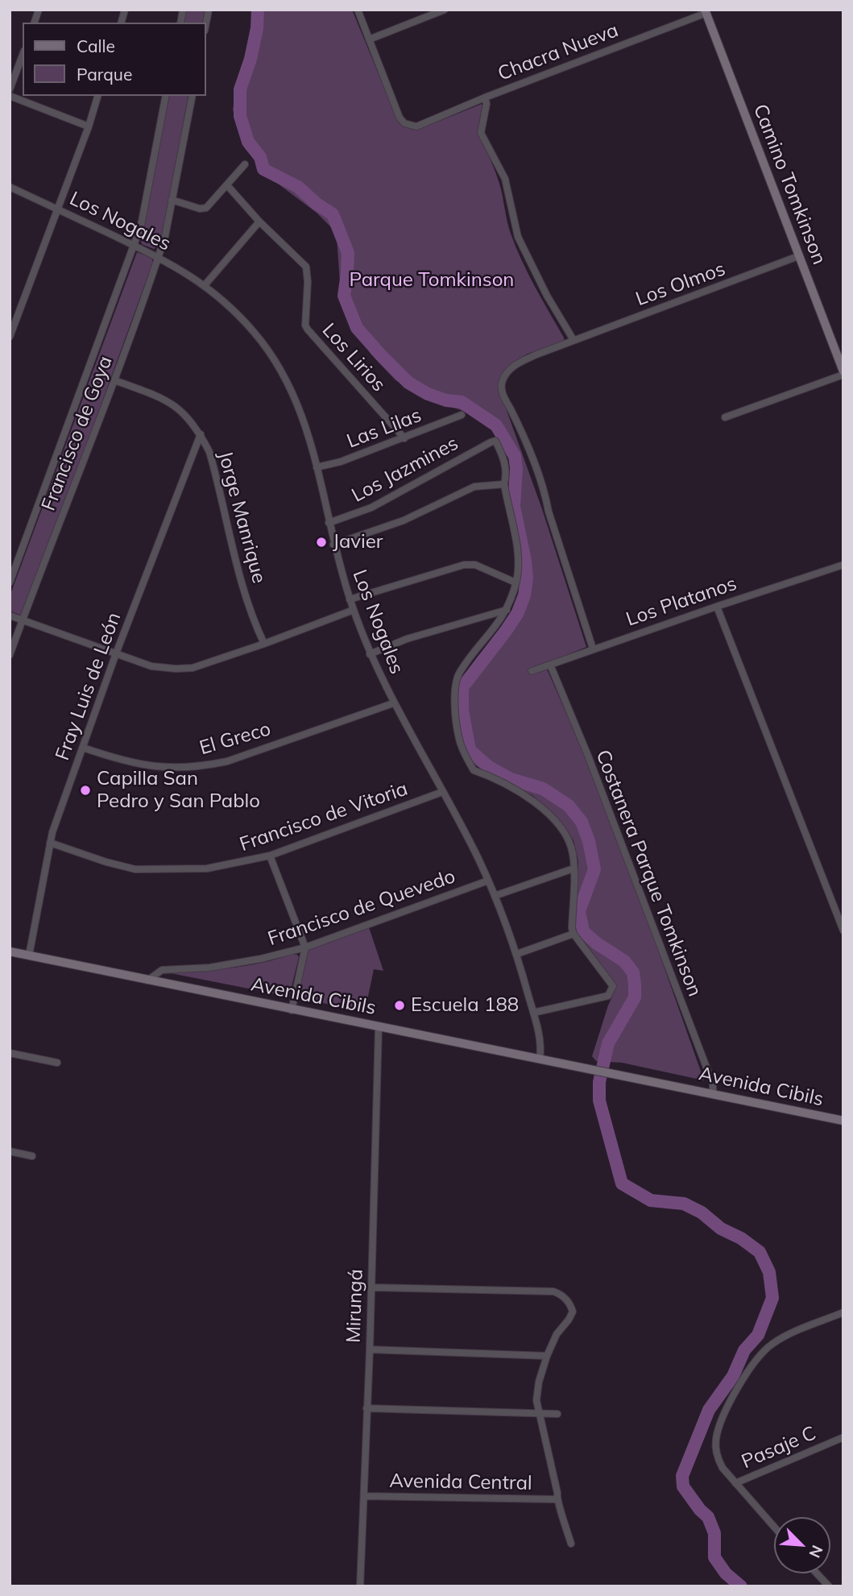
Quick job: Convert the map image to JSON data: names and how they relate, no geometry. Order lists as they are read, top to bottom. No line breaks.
{"streets":{"street":["Chacra Nueva","Camino Tomkinson","Los Nogales","Los Olmos","Los Lirios","Las Lilas","Francisco de Goya","Los Jazmines","Jorge Manrique","Los Platanos","Fray Luis de León","El Greco","Francisco de Vitoria","Costanera Parque Tomkinson","Francisco de Quevedo","Avenida Cibils","Mirungá","Pasaje C","Avenida Central"]},"crossings":[["Chacra Nueva","Camino Tomkinson"],["Camino Tomkinson","Los Olmos"],["Los Nogales","Las Lilas"],["Los Nogales","Francisco de Goya"],["Los Nogales","Los Jazmines"],["Los Nogales","El Greco"],["Los Nogales","Francisco de Vitoria"],["Los Nogales","Francisco de Quevedo"],["Los Nogales","Avenida Cibils"],["Los Lirios","Las Lilas"],["Francisco de Goya","Jorge Manrique"],["Jorge Manrique","Fray Luis de León"],["Los Platanos","Costanera Parque Tomkinson"],["Fray Luis de León","El Greco"],["Fray Luis de León","Francisco de Vitoria"],["Fray Luis de León","Avenida Cibils"],["Costanera Parque Tomkinson","Avenida Cibils"],["Francisco de Quevedo","Avenida Cibils"],["Avenida Cibils","Mirungá"],["Mirungá","Avenida Central"]],"parks":["Parque Tomkinson"],"places":["Javier","Capilla San Pedro y San Pablo","Escuela 188"],"legend":["Calle","Parque"],"north":"bottom right"}
